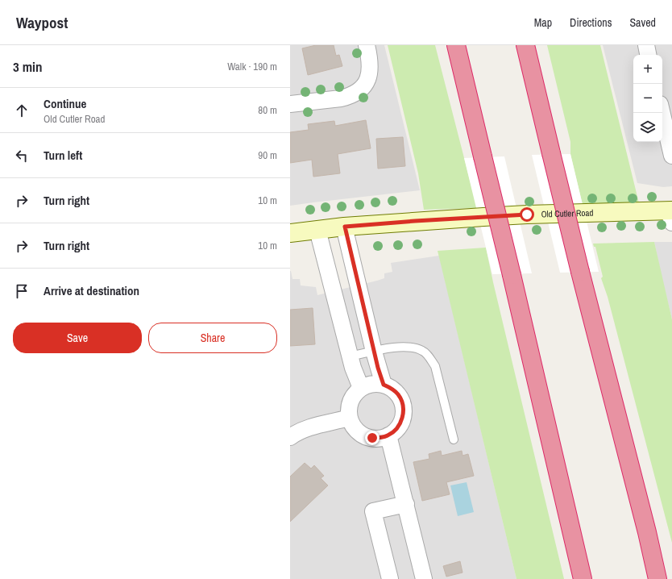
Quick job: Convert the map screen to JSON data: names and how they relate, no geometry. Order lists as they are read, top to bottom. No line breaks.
{"streets":{"street":["Old Cutler Road"]},"page":{"header":"Waypost","nav":["Map","Directions","Saved"],"heading":["3 min","Walk · 190 m"],"map_buttons":["+","−"],"list":[["Continue","Old Cutler Road","80 m"],["Turn left","90 m"],["Turn right","10 m"],["Turn right","10 m"],"Arrive at destination"],"buttons":["Save","Share"]}}
